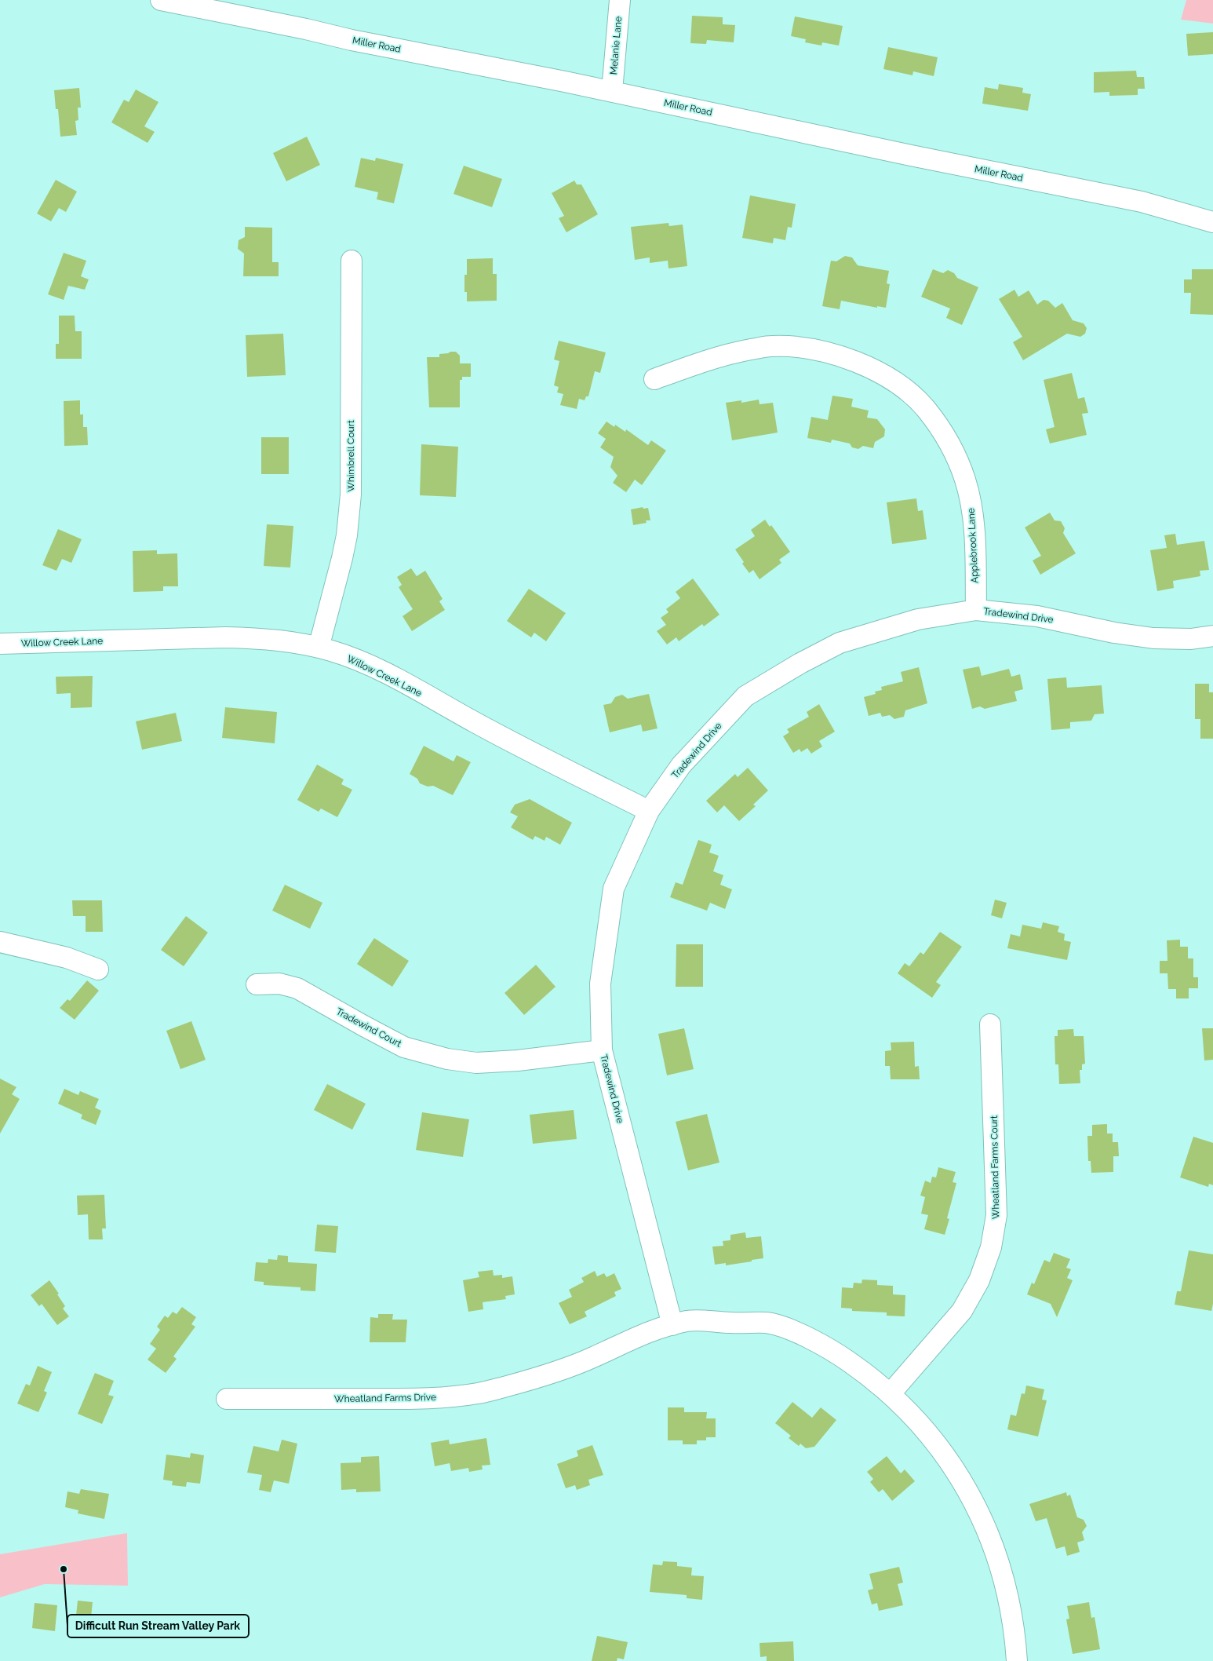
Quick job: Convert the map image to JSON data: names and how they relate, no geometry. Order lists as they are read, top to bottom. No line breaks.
{"streets":{"street":["Miller Road","Melanie Lane","Whimbrell Court","Applebrook Lane","Tradewind Drive","Willow Creek Lane","Tradewind Court","Wheatland Farms Court","Wheatland Farms Drive"]},"crossings":[["Miller Road","Melanie Lane"],["Whimbrell Court","Willow Creek Lane"],["Applebrook Lane","Tradewind Drive"],["Tradewind Drive","Willow Creek Lane"],["Tradewind Drive","Tradewind Court"],["Tradewind Drive","Wheatland Farms Drive"],["Wheatland Farms Court","Wheatland Farms Drive"]],"places":["Difficult Run Stream Valley Park"]}
